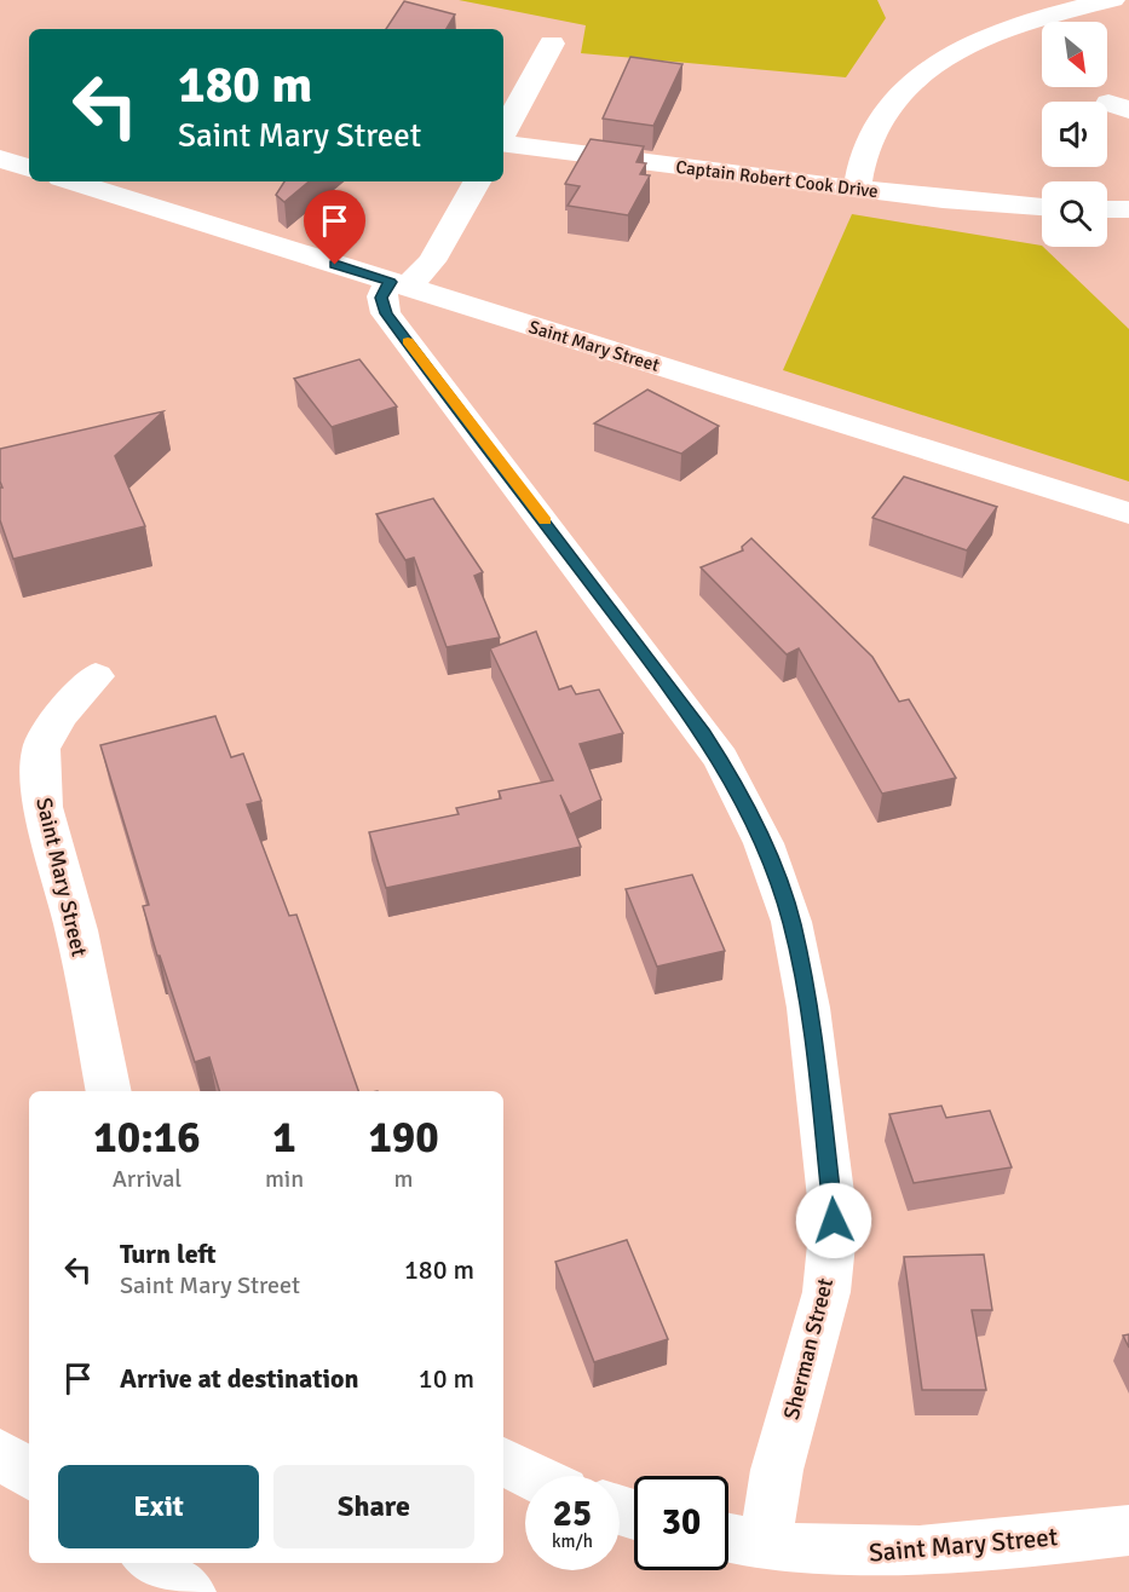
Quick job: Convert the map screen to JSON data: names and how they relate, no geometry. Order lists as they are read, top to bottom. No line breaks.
{"streets":{"main road":["Captain Robert Cook Drive","Saint Mary Street","Sherman Street"]},"crossings":[["Saint Mary Street","Sherman Street"]],"north":"bottom right","page":{"turn":["180 m","Saint Mary Street"],"eta":["10:16","Arrival","1","min","190","m"],"list":[{"name":"Turn left","note":"Saint Mary Street","value":"180 m"},{"name":"Arrive at destination","value":"10 m"}],"buttons":["Exit","Share"],"speed":"25 km/h","limit":"30"}}
